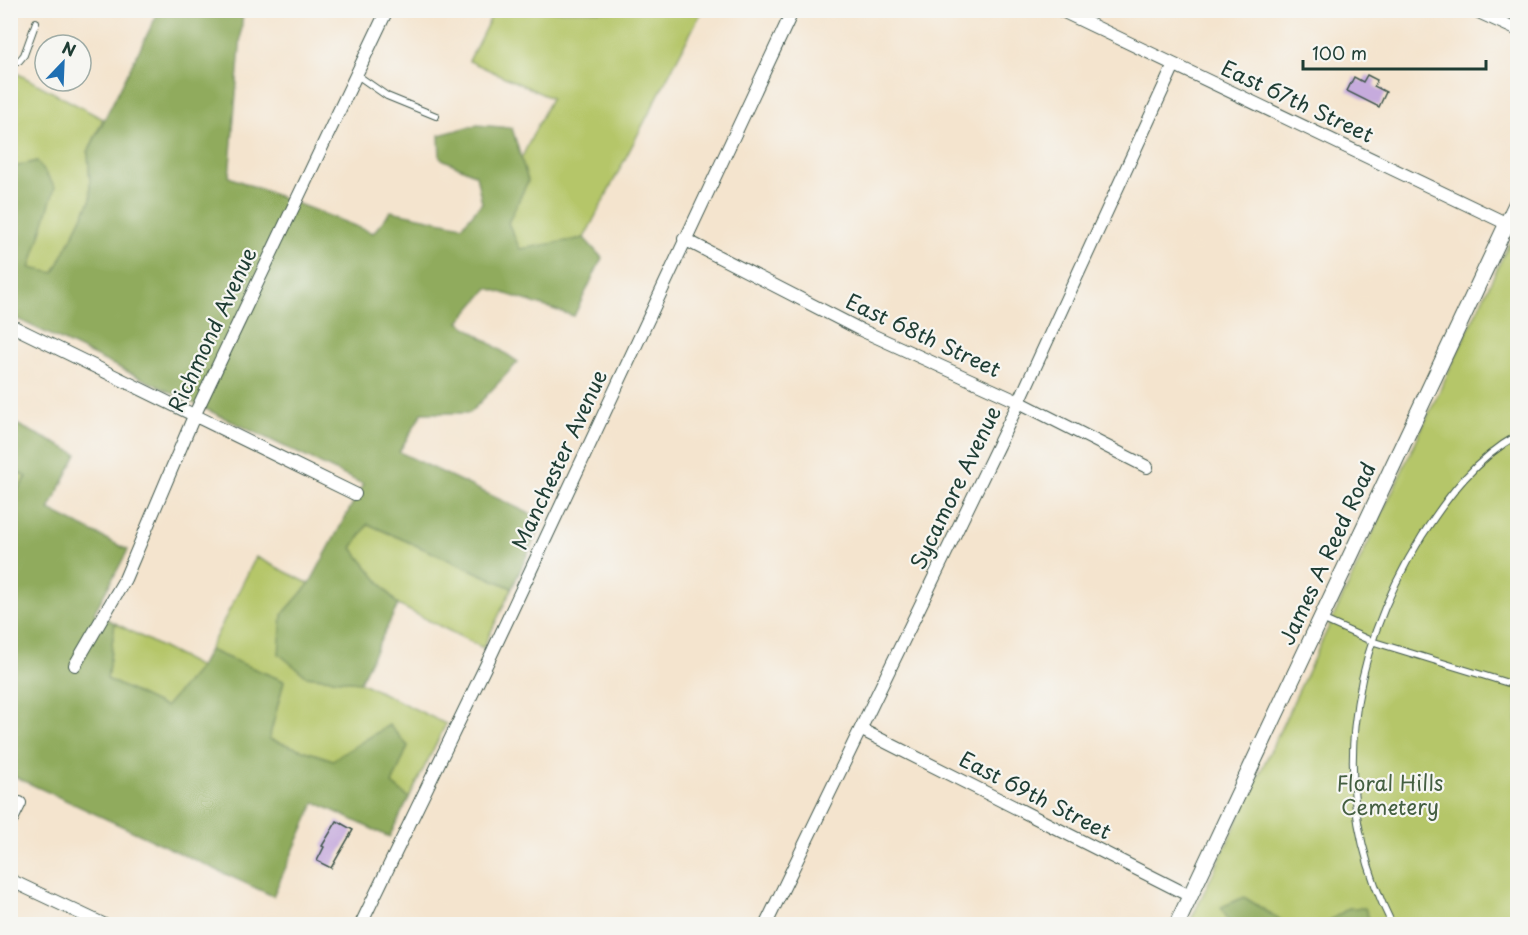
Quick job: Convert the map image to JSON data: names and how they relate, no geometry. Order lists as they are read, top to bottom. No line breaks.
{"streets":{"street":["East 67th Street","Richmond Avenue","East 68th Street","Manchester Avenue","Sycamore Avenue","James A Reed Road","East 69th Street"]},"crossings":[["East 67th Street","Sycamore Avenue"],["East 67th Street","James A Reed Road"],["East 68th Street","Manchester Avenue"],["East 68th Street","Sycamore Avenue"],["Sycamore Avenue","East 69th Street"],["James A Reed Road","East 69th Street"]],"parks":["Floral Hills Cemetery"],"scale_bar":"100 m","north":"top right"}
